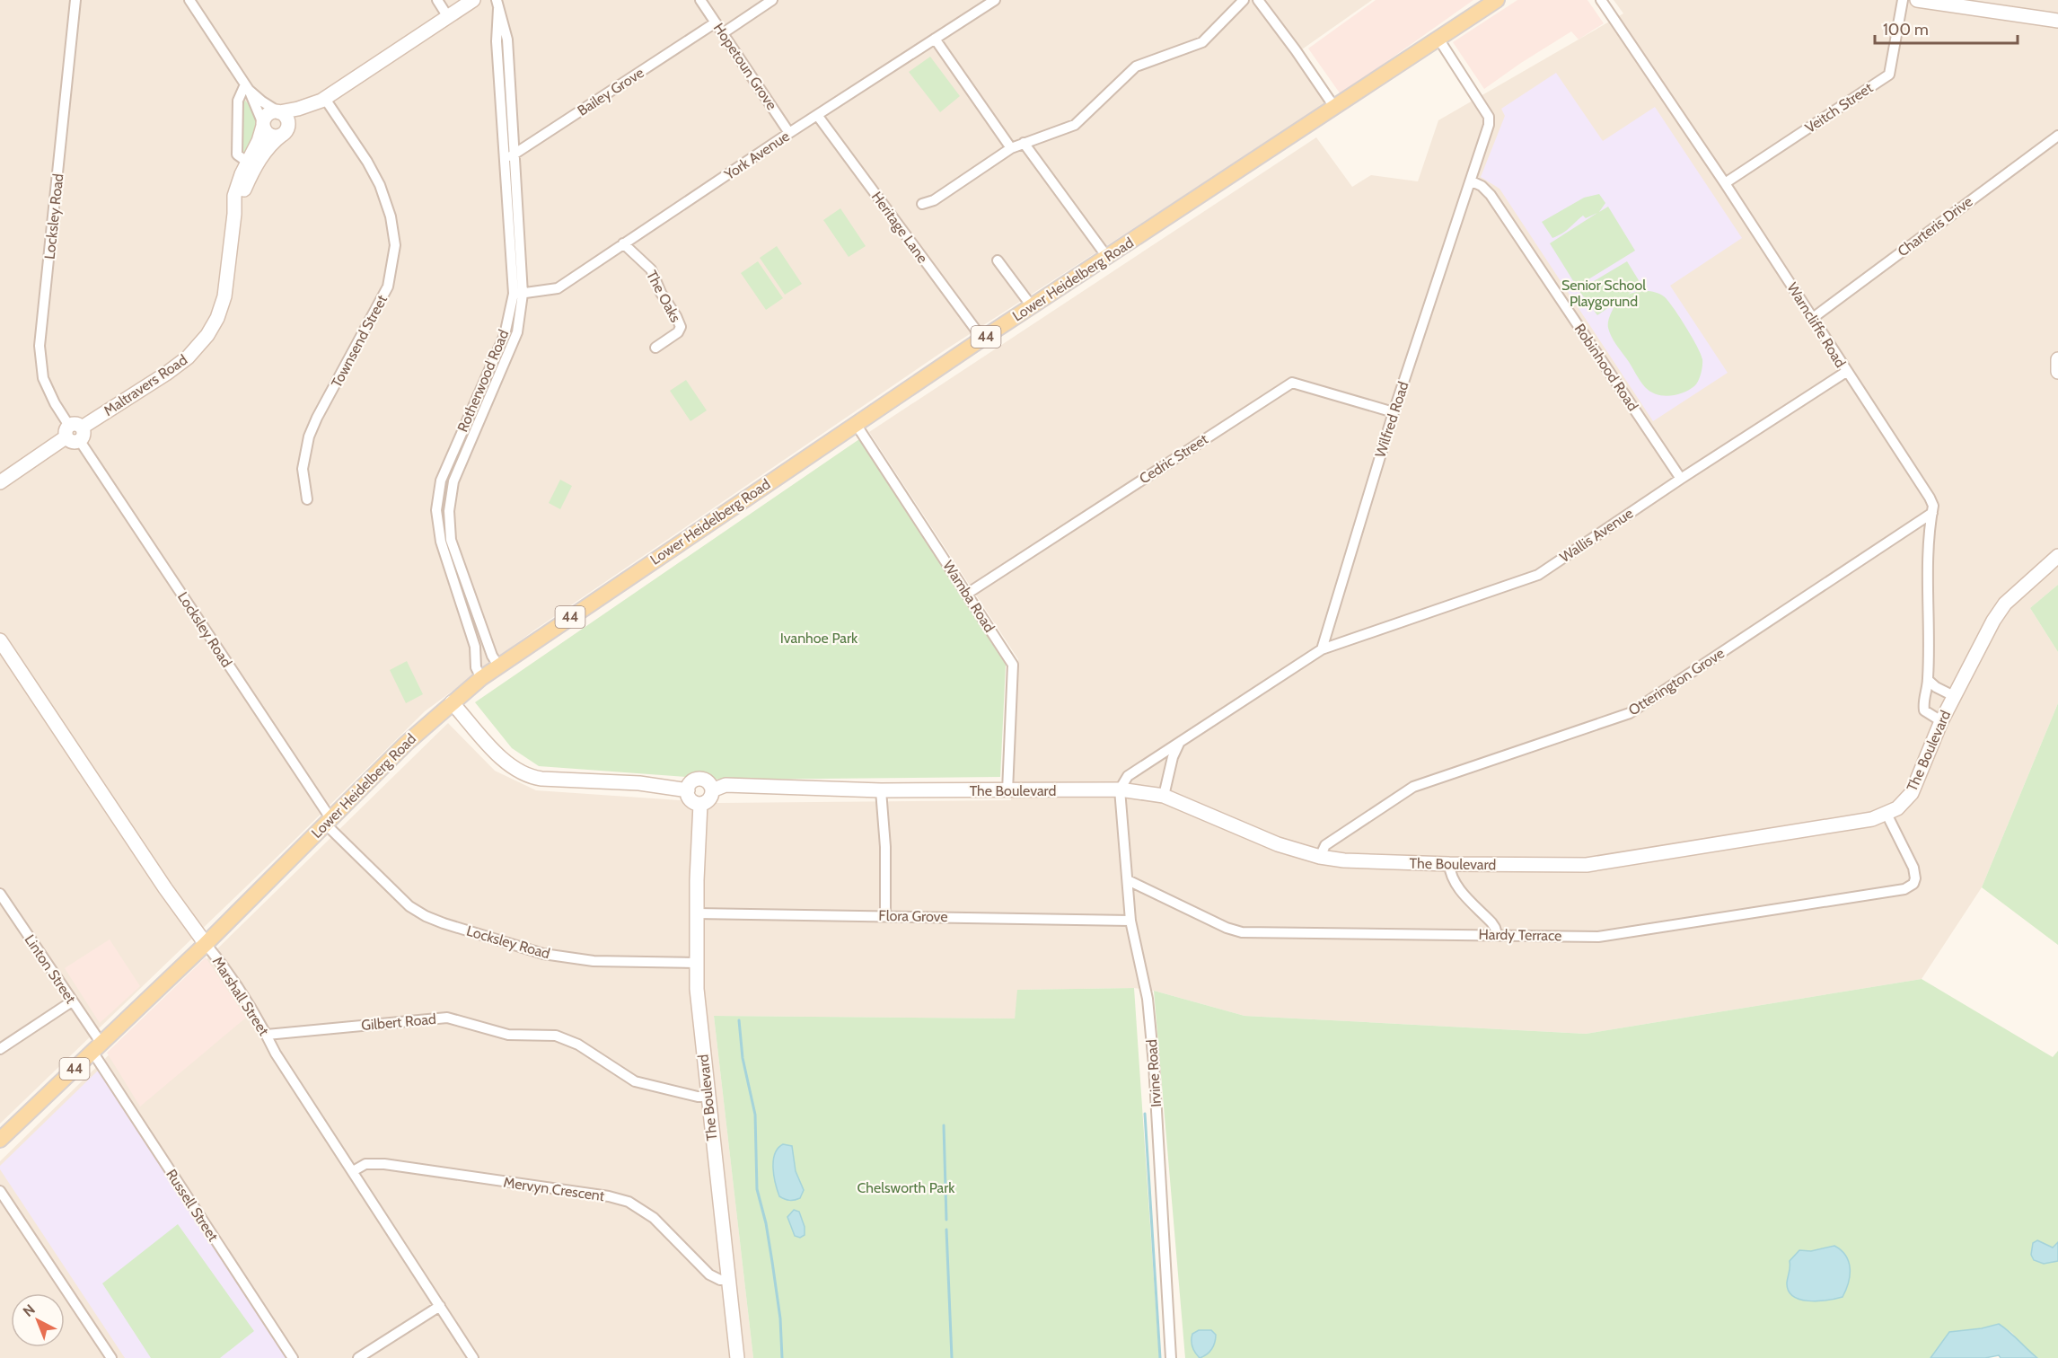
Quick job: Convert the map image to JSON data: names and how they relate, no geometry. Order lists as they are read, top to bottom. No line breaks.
{"streets":{"main road":["Lower Heidelberg Road","44"],"street":["Hopetoun Grove","Bailey Grove","Veitch Street","York Avenue","Locksley Road","Charteris Drive","Heritage Lane","The Oaks","Warncliffe Road","Townsend Street","Robinhood Road","Rotherwood Road","Maltravers Road","Wilfred Road","Cedric Street","Wallis Avenue","Wamba Road","Otterington Grove","The Boulevard","Flora Grove","Hardy Terrace","Linton Street","Marshall Street","Gilbert Road","Irvine Road","Mervyn Crescent","Russell Street"]},"crossings":[["Hopetoun Grove","Bailey Grove"],["Hopetoun Grove","York Avenue"],["Bailey Grove","Rotherwood Road"],["Veitch Street","Warncliffe Road"],["York Avenue","Heritage Lane"],["York Avenue","The Oaks"],["York Avenue","Rotherwood Road"],["Locksley Road","Lower Heidelberg Road"],["Locksley Road","Maltravers Road"],["Locksley Road","The Boulevard"],["Charteris Drive","Warncliffe Road"],["Heritage Lane","Lower Heidelberg Road"],["Lower Heidelberg Road","Rotherwood Road"],["Lower Heidelberg Road","Wilfred Road"],["Lower Heidelberg Road","Wamba Road"],["Lower Heidelberg Road","Linton Street"],["Lower Heidelberg Road","Marshall Street"],["Lower Heidelberg Road","Russell Street"],["Warncliffe Road","Wallis Avenue"],["Warncliffe Road","Otterington Grove"],["Warncliffe Road","The Boulevard"],["Townsend Street","Maltravers Road"],["Robinhood Road","Wilfred Road"],["Robinhood Road","Wallis Avenue"],["Wilfred Road","Cedric Street"],["Wilfred Road","Wallis Avenue"],["Cedric Street","Wamba Road"],["Wamba Road","The Boulevard"],["Otterington Grove","The Boulevard"],["The Boulevard","Flora Grove"],["The Boulevard","Hardy Terrace"],["The Boulevard","Gilbert Road"],["The Boulevard","Irvine Road"],["The Boulevard","Mervyn Crescent"],["Flora Grove","Irvine Road"],["Hardy Terrace","Irvine Road"],["Linton Street","Russell Street"],["Marshall Street","Gilbert Road"],["Marshall Street","Mervyn Crescent"]],"parks":["Senior School Playgorund","Ivanhoe Park","Chelsworth Park"],"scale_bar":"100 m","north":"top left"}
